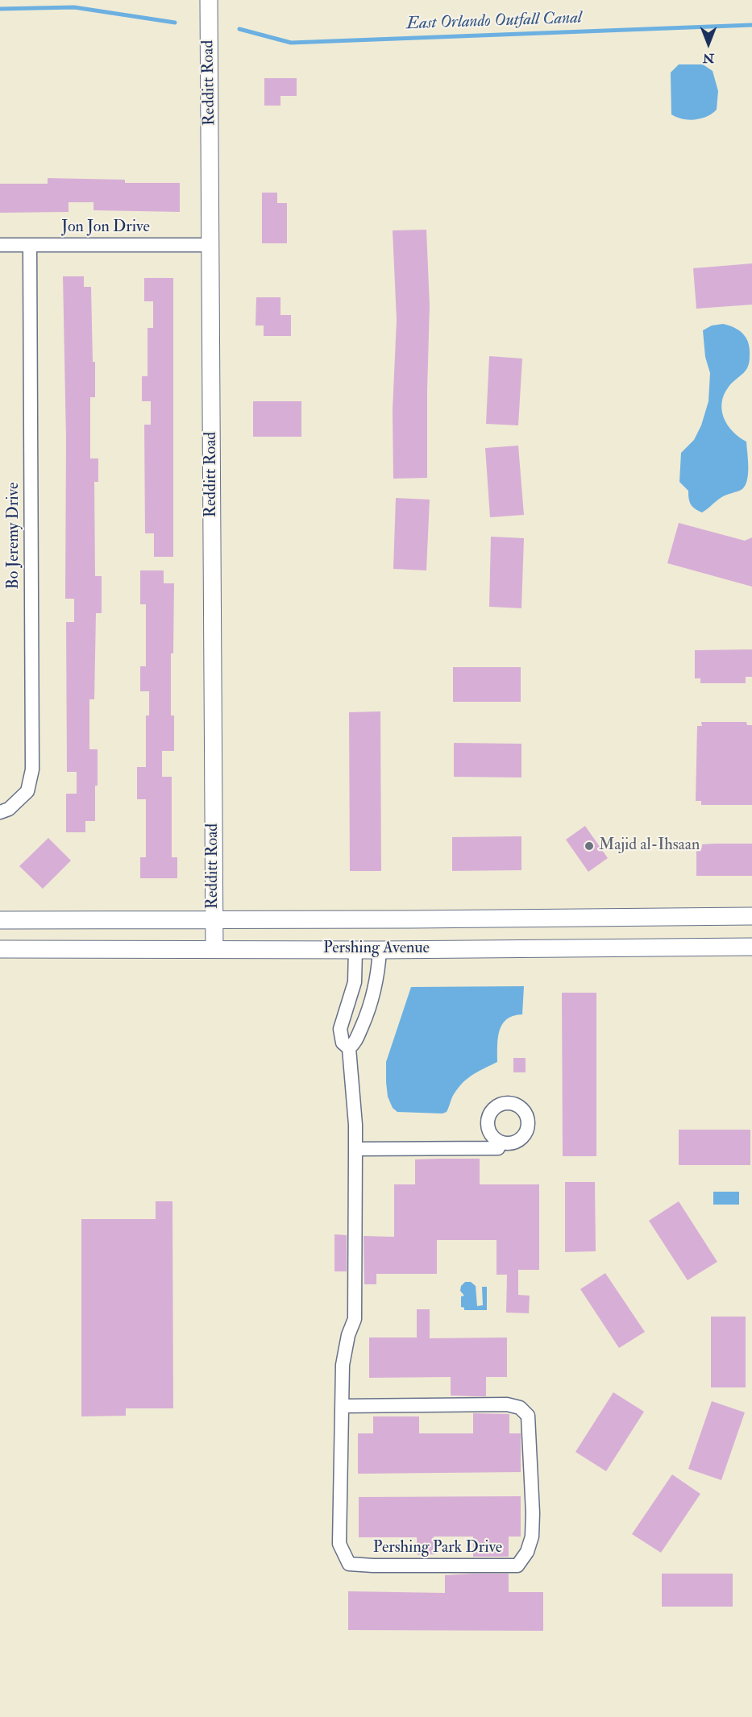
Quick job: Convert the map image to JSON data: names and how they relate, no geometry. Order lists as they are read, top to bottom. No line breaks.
{"streets":{"street":["Redditt Road","Jon Jon Drive","Bo Jeremy Drive","Pershing Avenue","Pershing Park Drive"]},"crossings":[["Redditt Road","Jon Jon Drive"],["Redditt Road","Pershing Avenue"],["Jon Jon Drive","Bo Jeremy Drive"],["Pershing Avenue","Pershing Park Drive"]],"water":["East Orlando Outfall Canal"],"places":["Majid al-Ihsaan"],"north":"bottom"}
